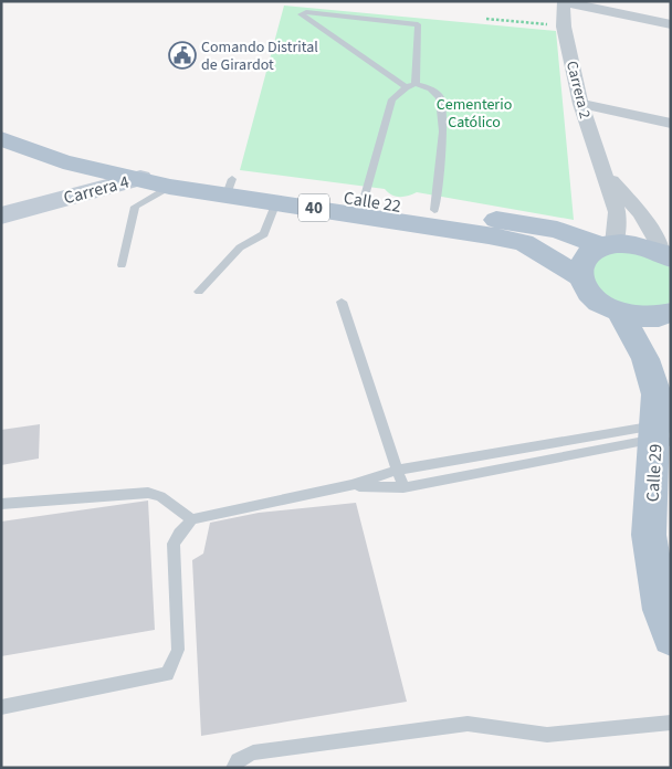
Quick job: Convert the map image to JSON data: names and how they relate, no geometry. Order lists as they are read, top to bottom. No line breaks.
{"streets":{"main road":["Calle 22","40","Calle 29"],"street":["Carrera 2","Carrera 4"]},"crossings":[["Carrera 2","Calle 22"],["Carrera 2","40"],["Carrera 4","Calle 22"],["Calle 22","40"],["40","Calle 29"]],"parks":["Cementerio Católico"],"places":{"public building":["Comando Distrital de Girardot"]}}
